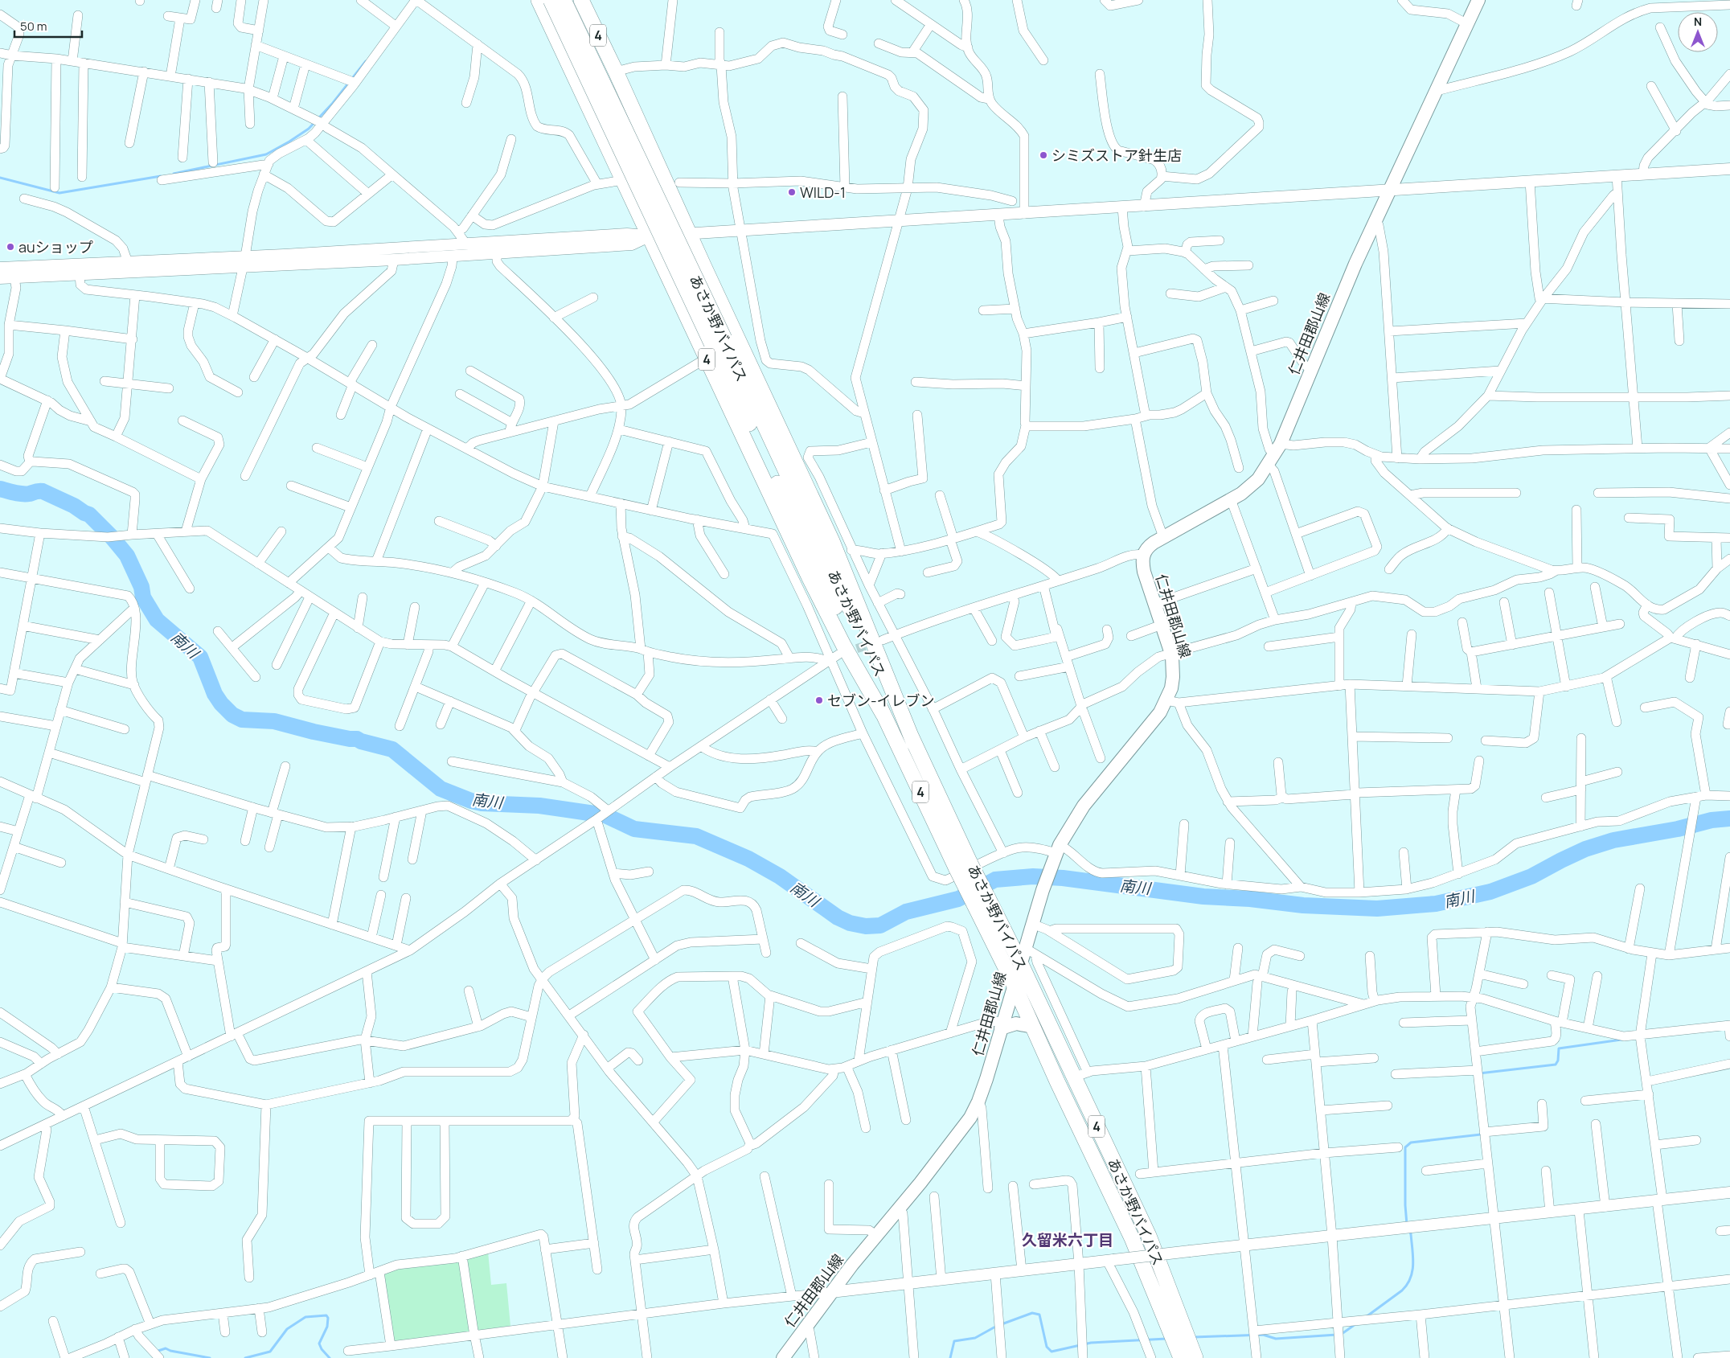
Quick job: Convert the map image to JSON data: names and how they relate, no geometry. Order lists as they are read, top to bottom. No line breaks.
{"streets":{"highway":["4","あさか野バイパス"],"main road":["仁井田郡山線"]},"crossings":[["4","あさか野バイパス"],["あさか野バイパス","仁井田郡山線"]],"districts":["久留米六丁目"],"water":["南川"],"places":["シミズストア針生店","WILD-1","auショップ","セブン-イレブン"],"scale_bar":"50 m","north":"top"}
